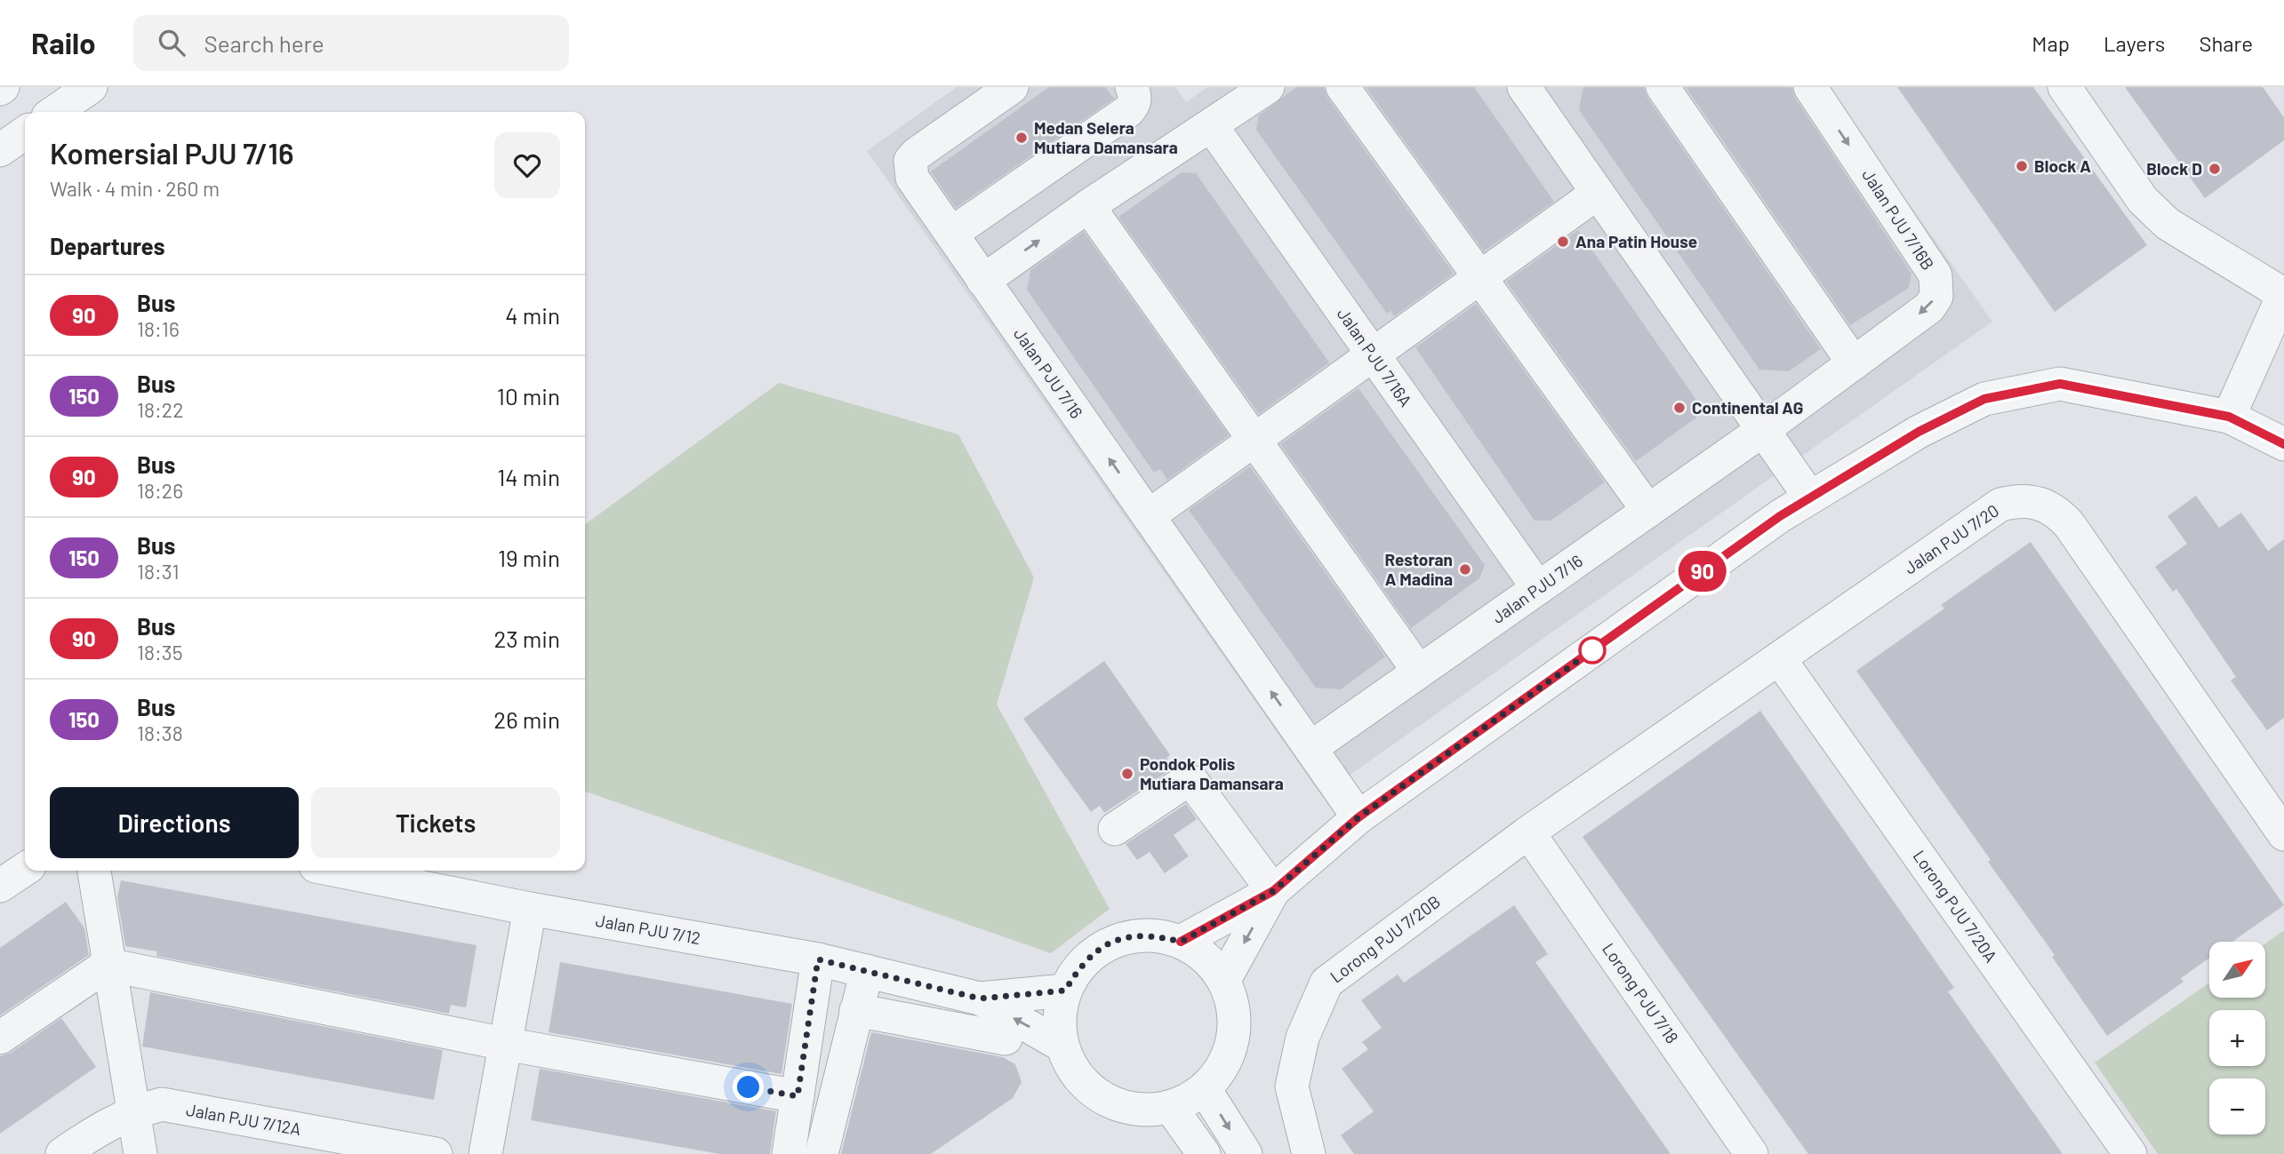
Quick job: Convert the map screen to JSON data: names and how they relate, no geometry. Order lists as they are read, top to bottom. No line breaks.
{"streets":{"street":["Jalan PJU 7/16B","Jalan PJU 7/16A","Jalan PJU 7/16","Jalan PJU 7/20","Lorong PJU 7/20A","Jalan PJU 7/12","Lorong PJU 7/20B","Lorong PJU 7/18","Jalan PJU 7/12A"]},"crossings":[["Jalan PJU 7/16B","Jalan PJU 7/16"],["Jalan PJU 7/16A","Jalan PJU 7/16"],["Jalan PJU 7/20","Lorong PJU 7/20A"],["Jalan PJU 7/20","Lorong PJU 7/20B"],["Jalan PJU 7/20","Lorong PJU 7/18"],["Lorong PJU 7/20B","Lorong PJU 7/18"]],"places":["Medan Selera Mutiara Damansara","Block A","Block D","Ana Patin House","Continental AG","Restoran A Madina","Pondok Polis Mutiara Damansara"],"lines":["bus line 90"],"north":"top right","page":{"header":"Railo","search":"Search here","nav":["Map","Layers","Share"],"on_map":"90","heading":[["Komersial PJU 7/16","Walk · 4 min · 260 m"],"Departures"],"list":[{"mark":"90","name":"Bus","note":"18:16","value":"4 min"},{"mark":"150","name":"Bus","note":"18:22","value":"10 min"},{"mark":"90","name":"Bus","note":"18:26","value":"14 min"},{"mark":"150","name":"Bus","note":"18:31","value":"19 min"},{"mark":"90","name":"Bus","note":"18:35","value":"23 min"},{"mark":"150","name":"Bus","note":"18:38","value":"26 min"}],"buttons":["Directions","Tickets"],"map_buttons":["+","−"]}}
